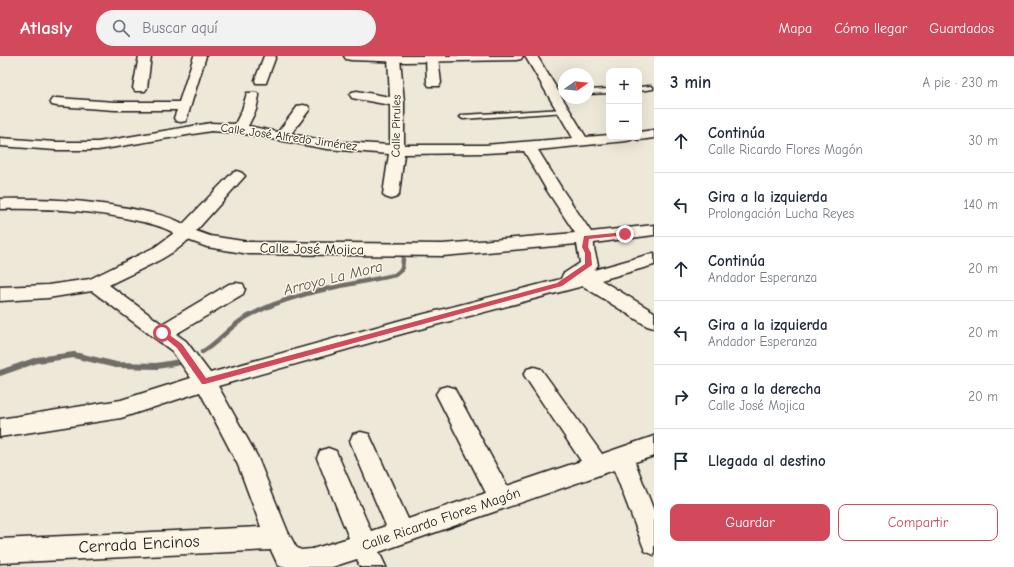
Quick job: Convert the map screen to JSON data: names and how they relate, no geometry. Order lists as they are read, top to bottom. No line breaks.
{"streets":{"street":["Calle Pirules","Calle José Alfredo Jiménez","Calle José Mojica","Calle Ricardo Flores Magón","Cerrada Encinos"]},"crossings":[["Calle Pirules","Calle José Alfredo Jiménez"],["Calle Ricardo Flores Magón","Cerrada Encinos"]],"water":["Arroyo La Mora"],"north":"right","page":{"header":"Atlasly","search":"Buscar aquí","nav":["Mapa","Cómo llegar","Guardados"],"heading":["3 min","A pie · 230 m"],"map_buttons":["+","−"],"list":[["Continúa","Calle Ricardo Flores Magón","30 m"],["Gira a la izquierda","Prolongación Lucha Reyes","140 m"],["Continúa","Andador Esperanza","20 m"],["Gira a la izquierda","Andador Esperanza","20 m"],["Gira a la derecha","Calle José Mojica","20 m"],"Llegada al destino"],"buttons":["Guardar","Compartir"]}}
